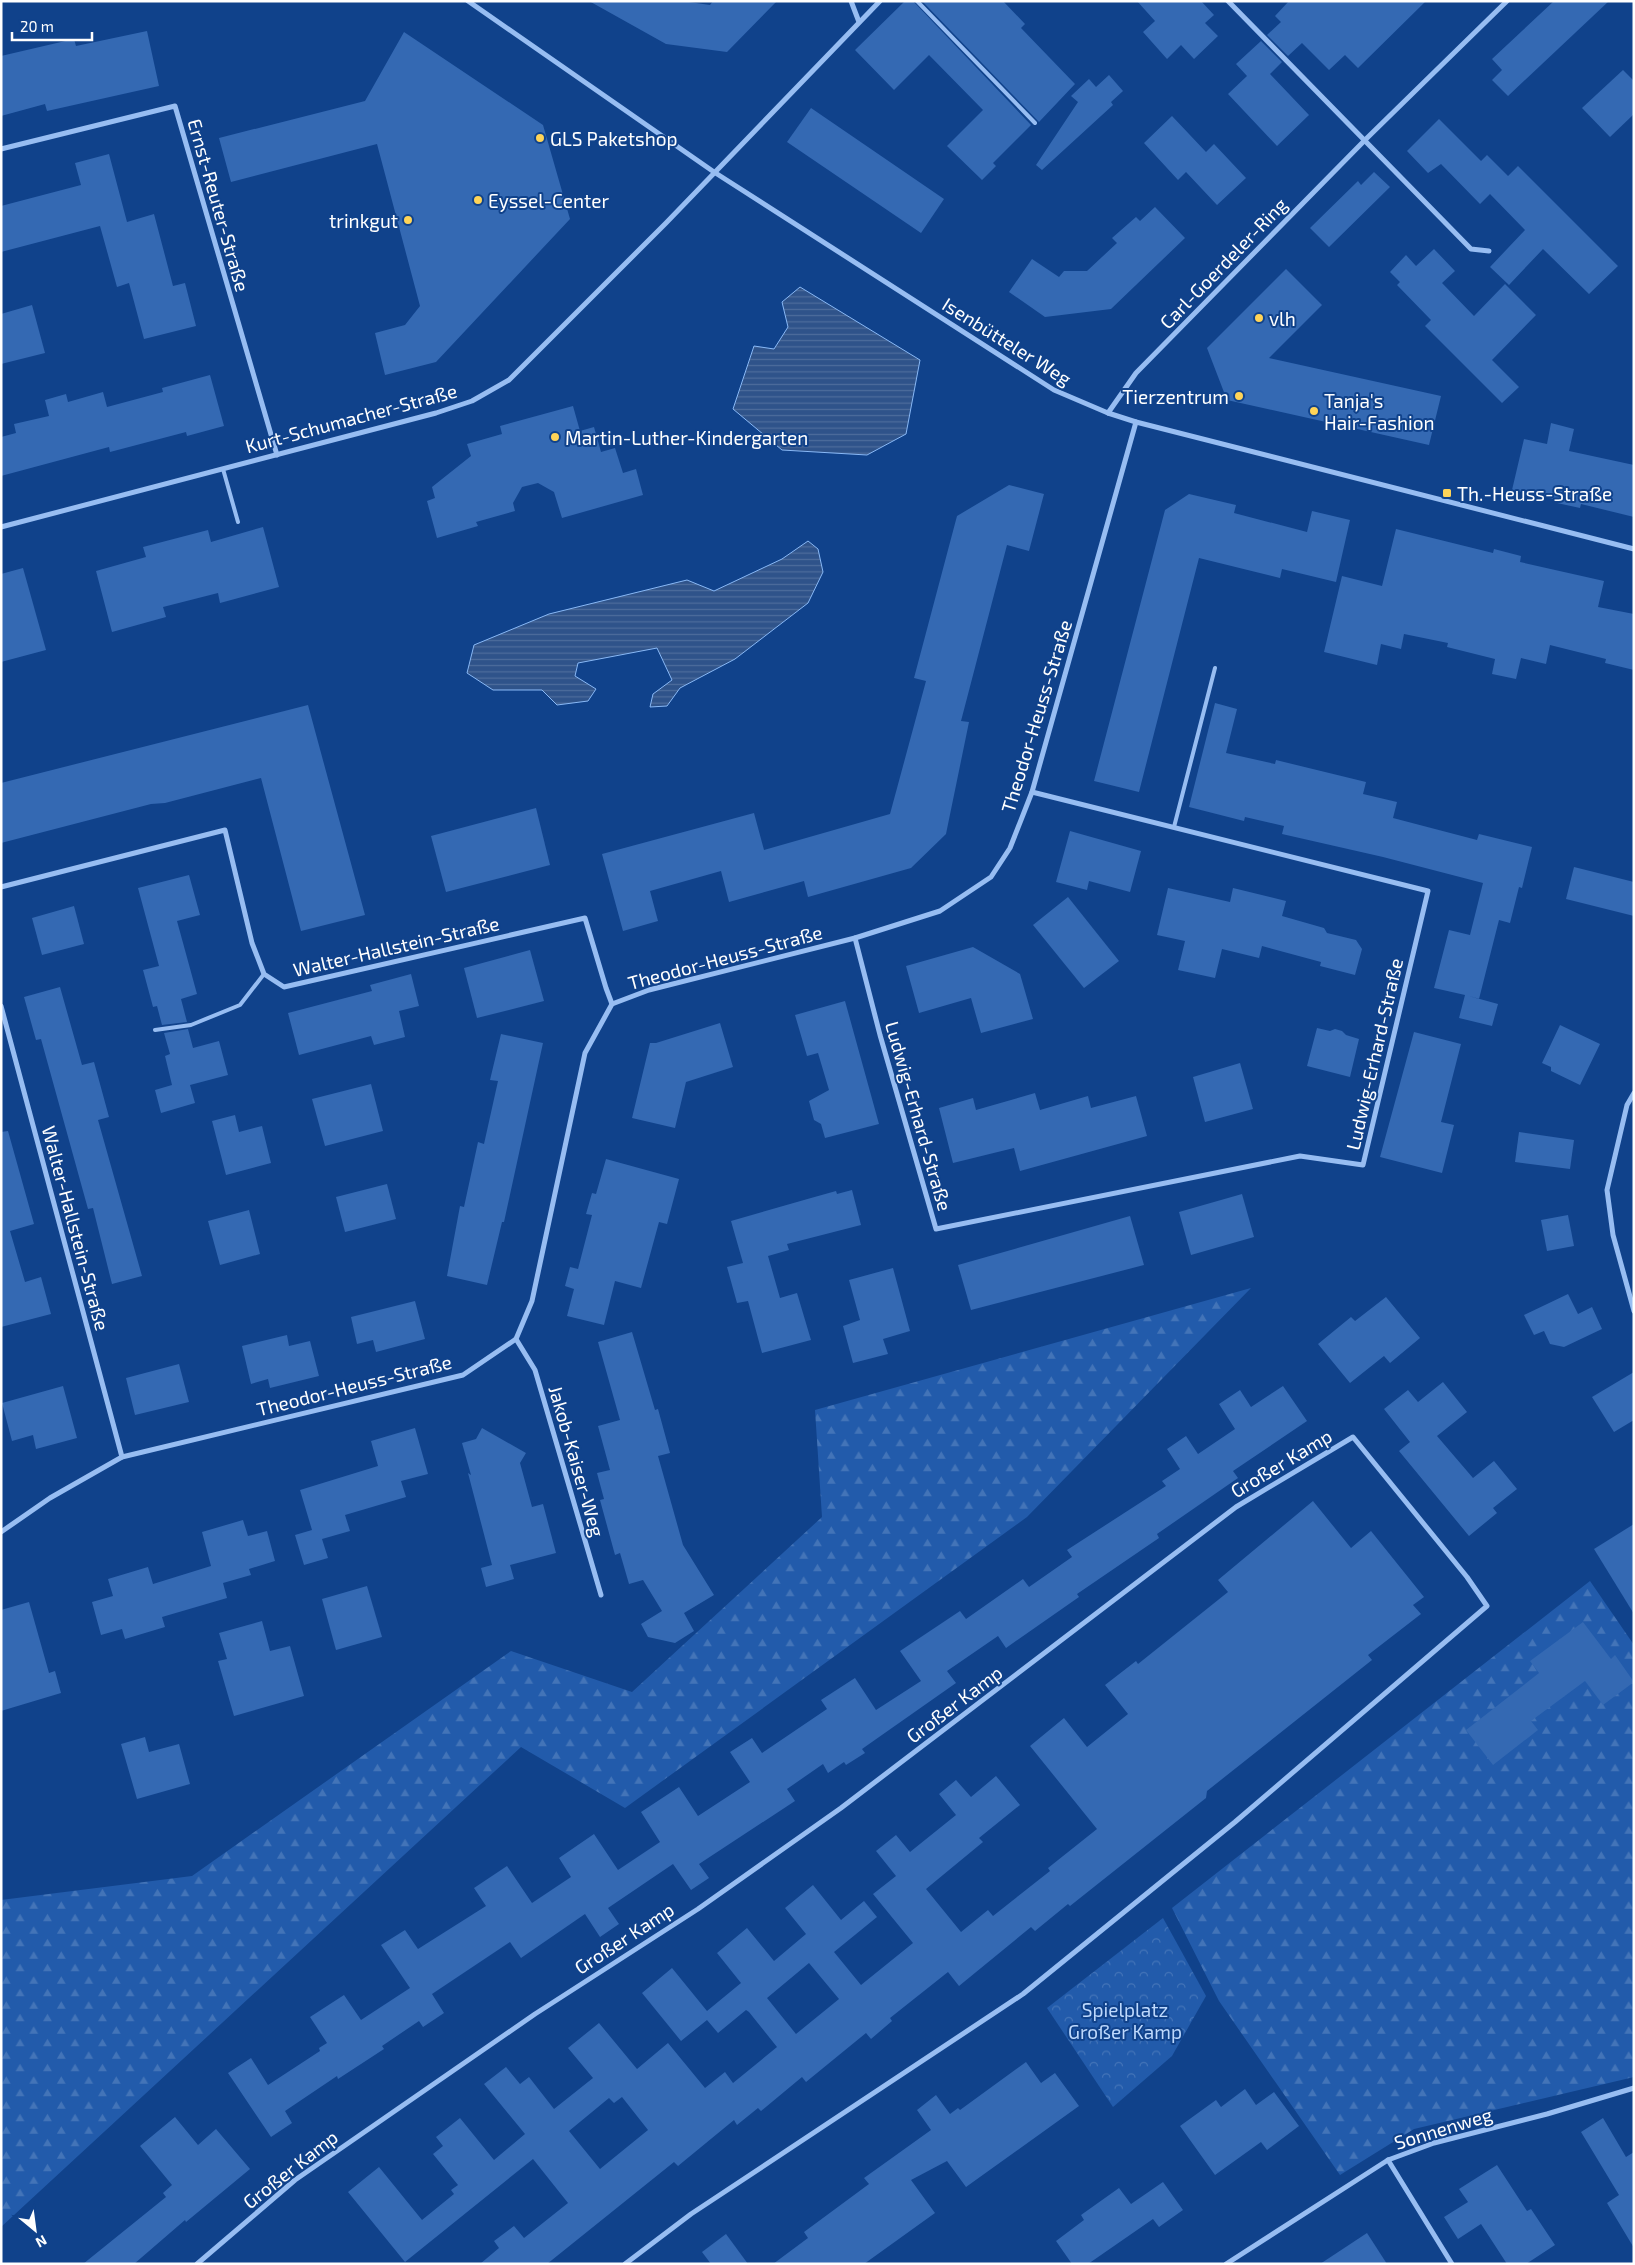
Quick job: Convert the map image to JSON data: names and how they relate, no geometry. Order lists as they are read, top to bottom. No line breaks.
{"streets":{"street":["Ernst-Reuter-Straße","Carl-Goerdeler-Ring","Isenbütteler Weg","Kurt-Schumacher-Straße","Theodor-Heuss-Straße","Walter-Hallstein-Straße","Ludwig-Erhard-Straße","Jakob-Kaiser-Weg","Großer Kamp","Sonnenweg"]},"crossings":[["Ernst-Reuter-Straße","Kurt-Schumacher-Straße"],["Carl-Goerdeler-Ring","Isenbütteler Weg"],["Isenbütteler Weg","Kurt-Schumacher-Straße"],["Isenbütteler Weg","Theodor-Heuss-Straße"],["Theodor-Heuss-Straße","Walter-Hallstein-Straße"],["Theodor-Heuss-Straße","Ludwig-Erhard-Straße"],["Theodor-Heuss-Straße","Jakob-Kaiser-Weg"]],"parks":["Spielplatz Großer Kamp"],"places":{"other":["GLS Paketshop","Eyssel-Center","trinkgut","vlh","Tierzentrum","Tanja's Hair-Fashion","Martin-Luther-Kindergarten"],"transit":["Th.-Heuss-Straße"]},"scale_bar":"20 m","north":"bottom right"}
